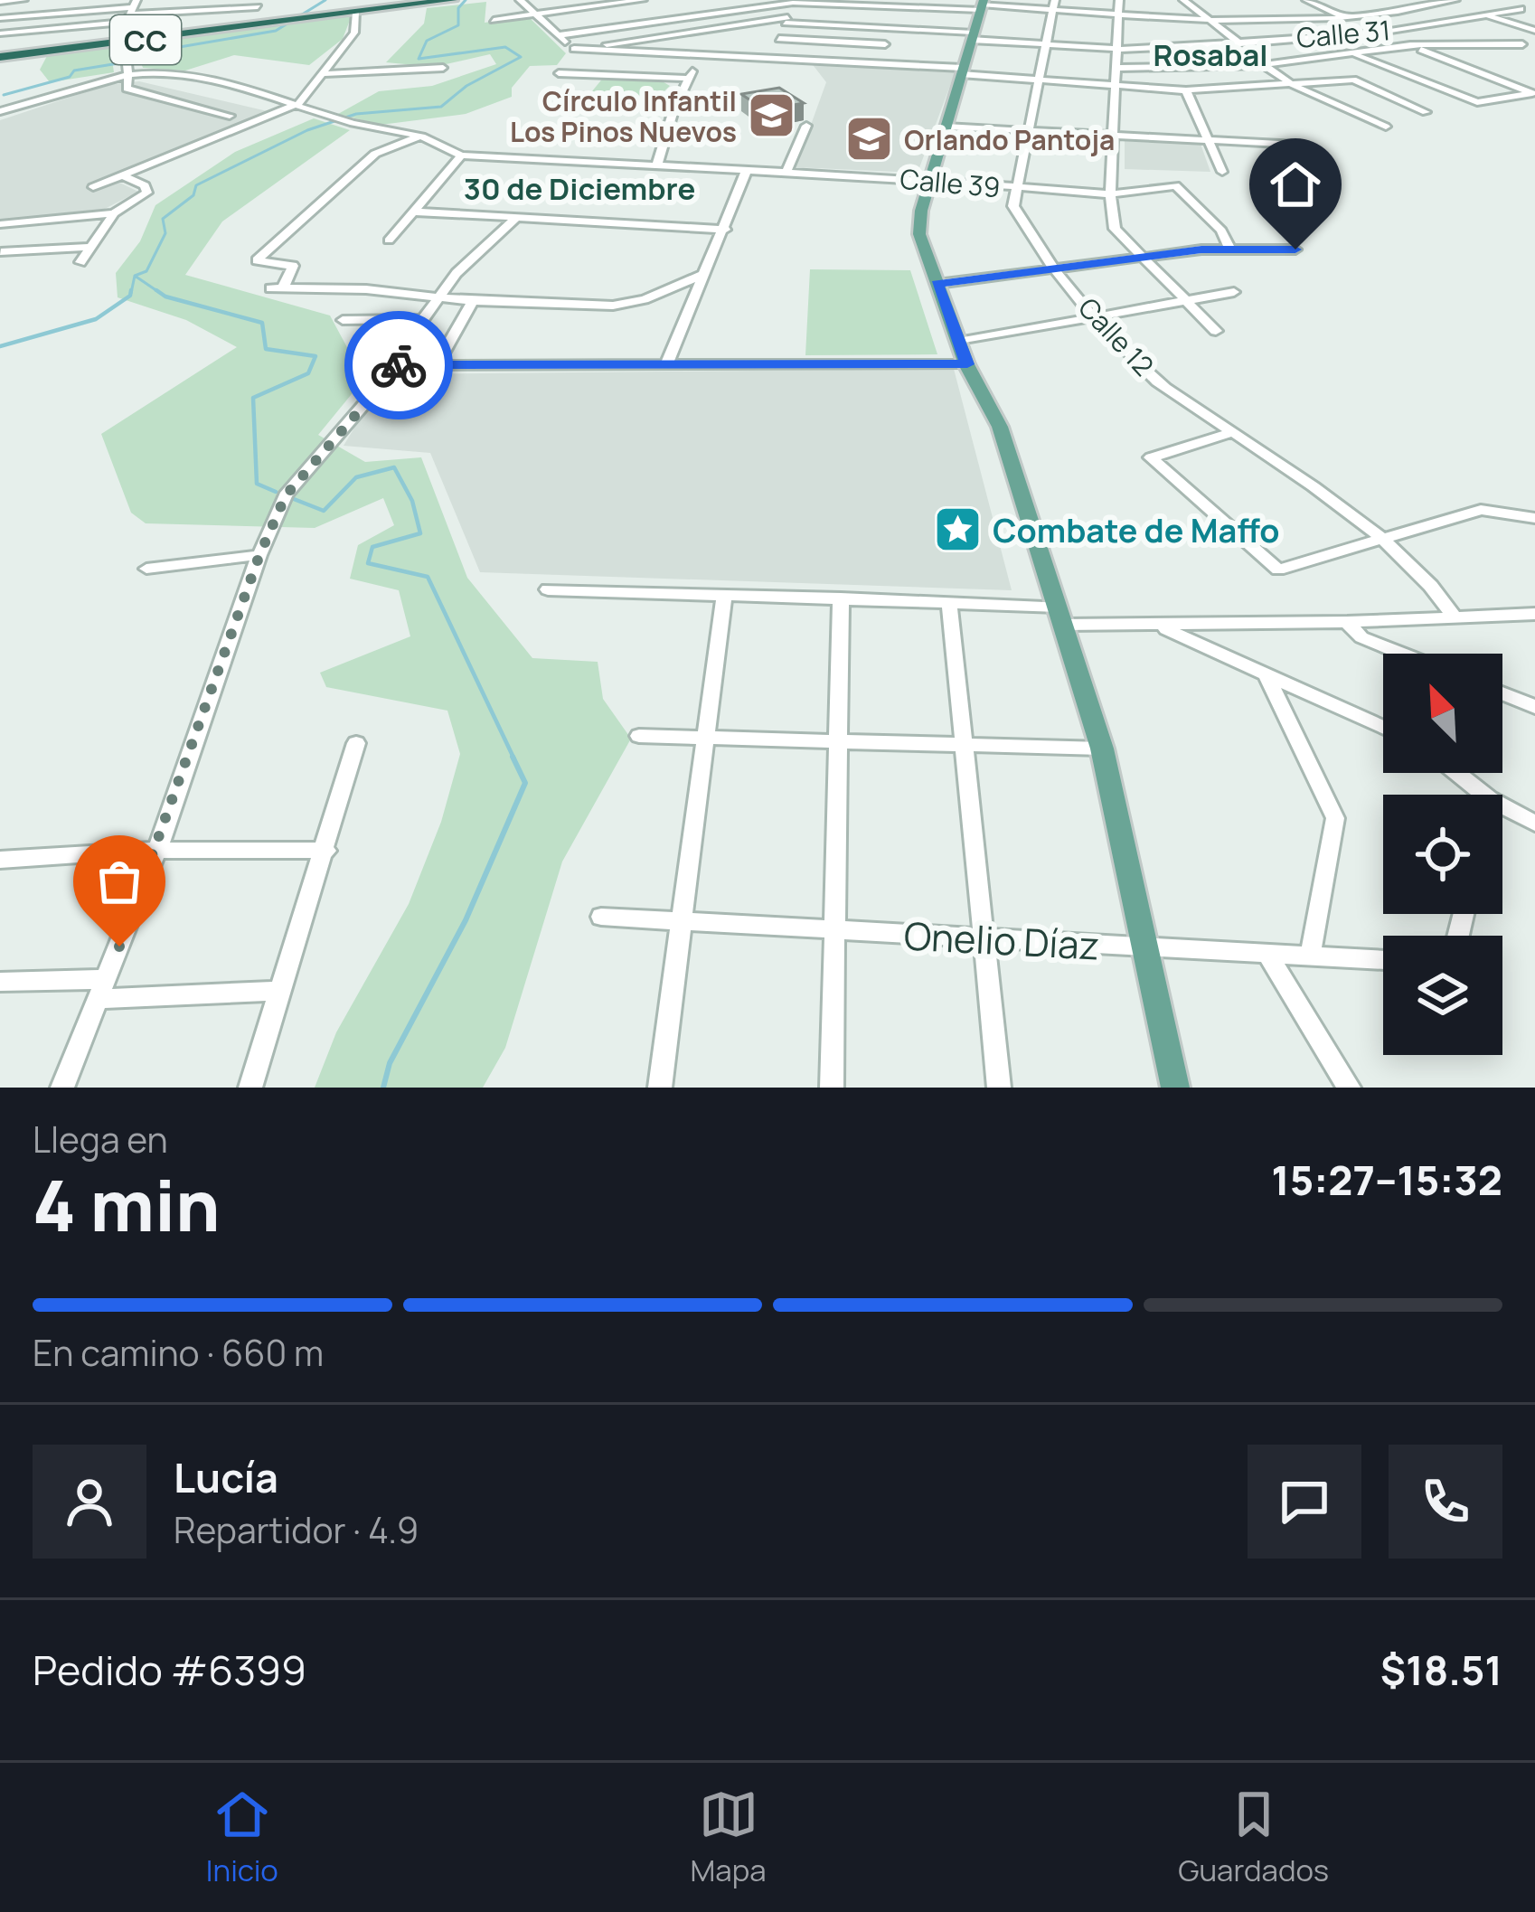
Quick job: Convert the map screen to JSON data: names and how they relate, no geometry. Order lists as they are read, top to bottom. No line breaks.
{"streets":{"highway":["CC"],"street":["Calle 31","Calle 39","Calle 12","Onelio Díaz"]},"crossings":[["Calle 31","Calle 12"],["Calle 39","Calle 12"]],"districts":["Rosabal","30 de Diciembre"],"places":{"school or university":["Círculo Infantil Los Pinos Nuevos","Orlando Pantoja"],"place":["Combate de Maffo"]},"north":"top left","page":{"heading":["4 min","Llega en","15:27–15:32"],"panel":["Lucía","Repartidor · 4.9","Pedido #6399","$18.51"],"bar":"En camino · 660 m","tabs":["Inicio","Mapa","Guardados"]}}
